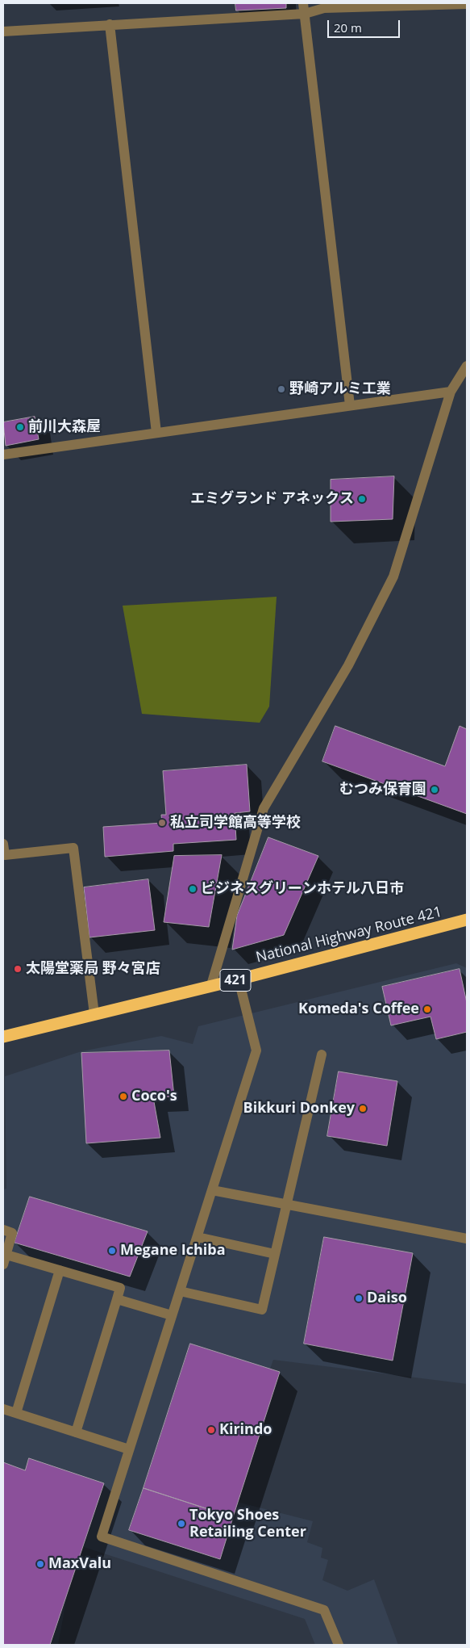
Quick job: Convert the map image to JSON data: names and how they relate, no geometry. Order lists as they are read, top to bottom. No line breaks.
{"streets":{"highway":["National Highway Route 421","421"]},"places":["野崎アルミ工業","前川大森屋","エミグランド アネックス","むつみ保育園","私立司学館高等学校","ビジネスグリーンホテル八日市","太陽堂薬局 野々宮店","Komeda's Coffee","Coco's","Bikkuri Donkey","Megane Ichiba","Daiso","Kirindo","Tokyo Shoes Retailing Center","MaxValu"],"scale_bar":"20 m"}
